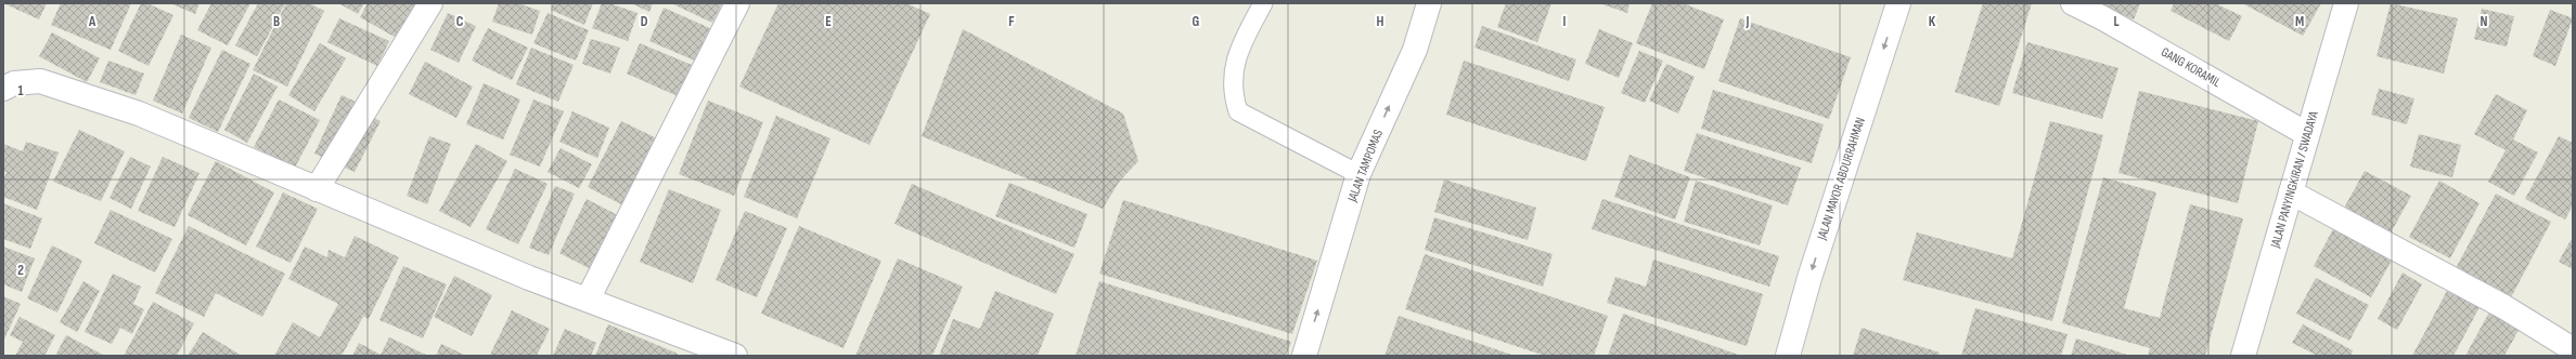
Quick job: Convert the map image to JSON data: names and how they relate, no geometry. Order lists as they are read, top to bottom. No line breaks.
{"streets":{"street":["GANG KORAMIL","JALAN TAMPOMAS","JALAN MAYOR ABDURRAHMAN","JALAN PANYINGKIRAN / SWADAYA"]},"crossings":[["GANG KORAMIL","JALAN PANYINGKIRAN / SWADAYA"]],"one_way":["JALAN TAMPOMAS","JALAN MAYOR ABDURRAHMAN"],"grid":{"columns":["A","B","C","D","E","F","G","H","I","J","K","L","M","N"],"rows":["1","2"]}}
